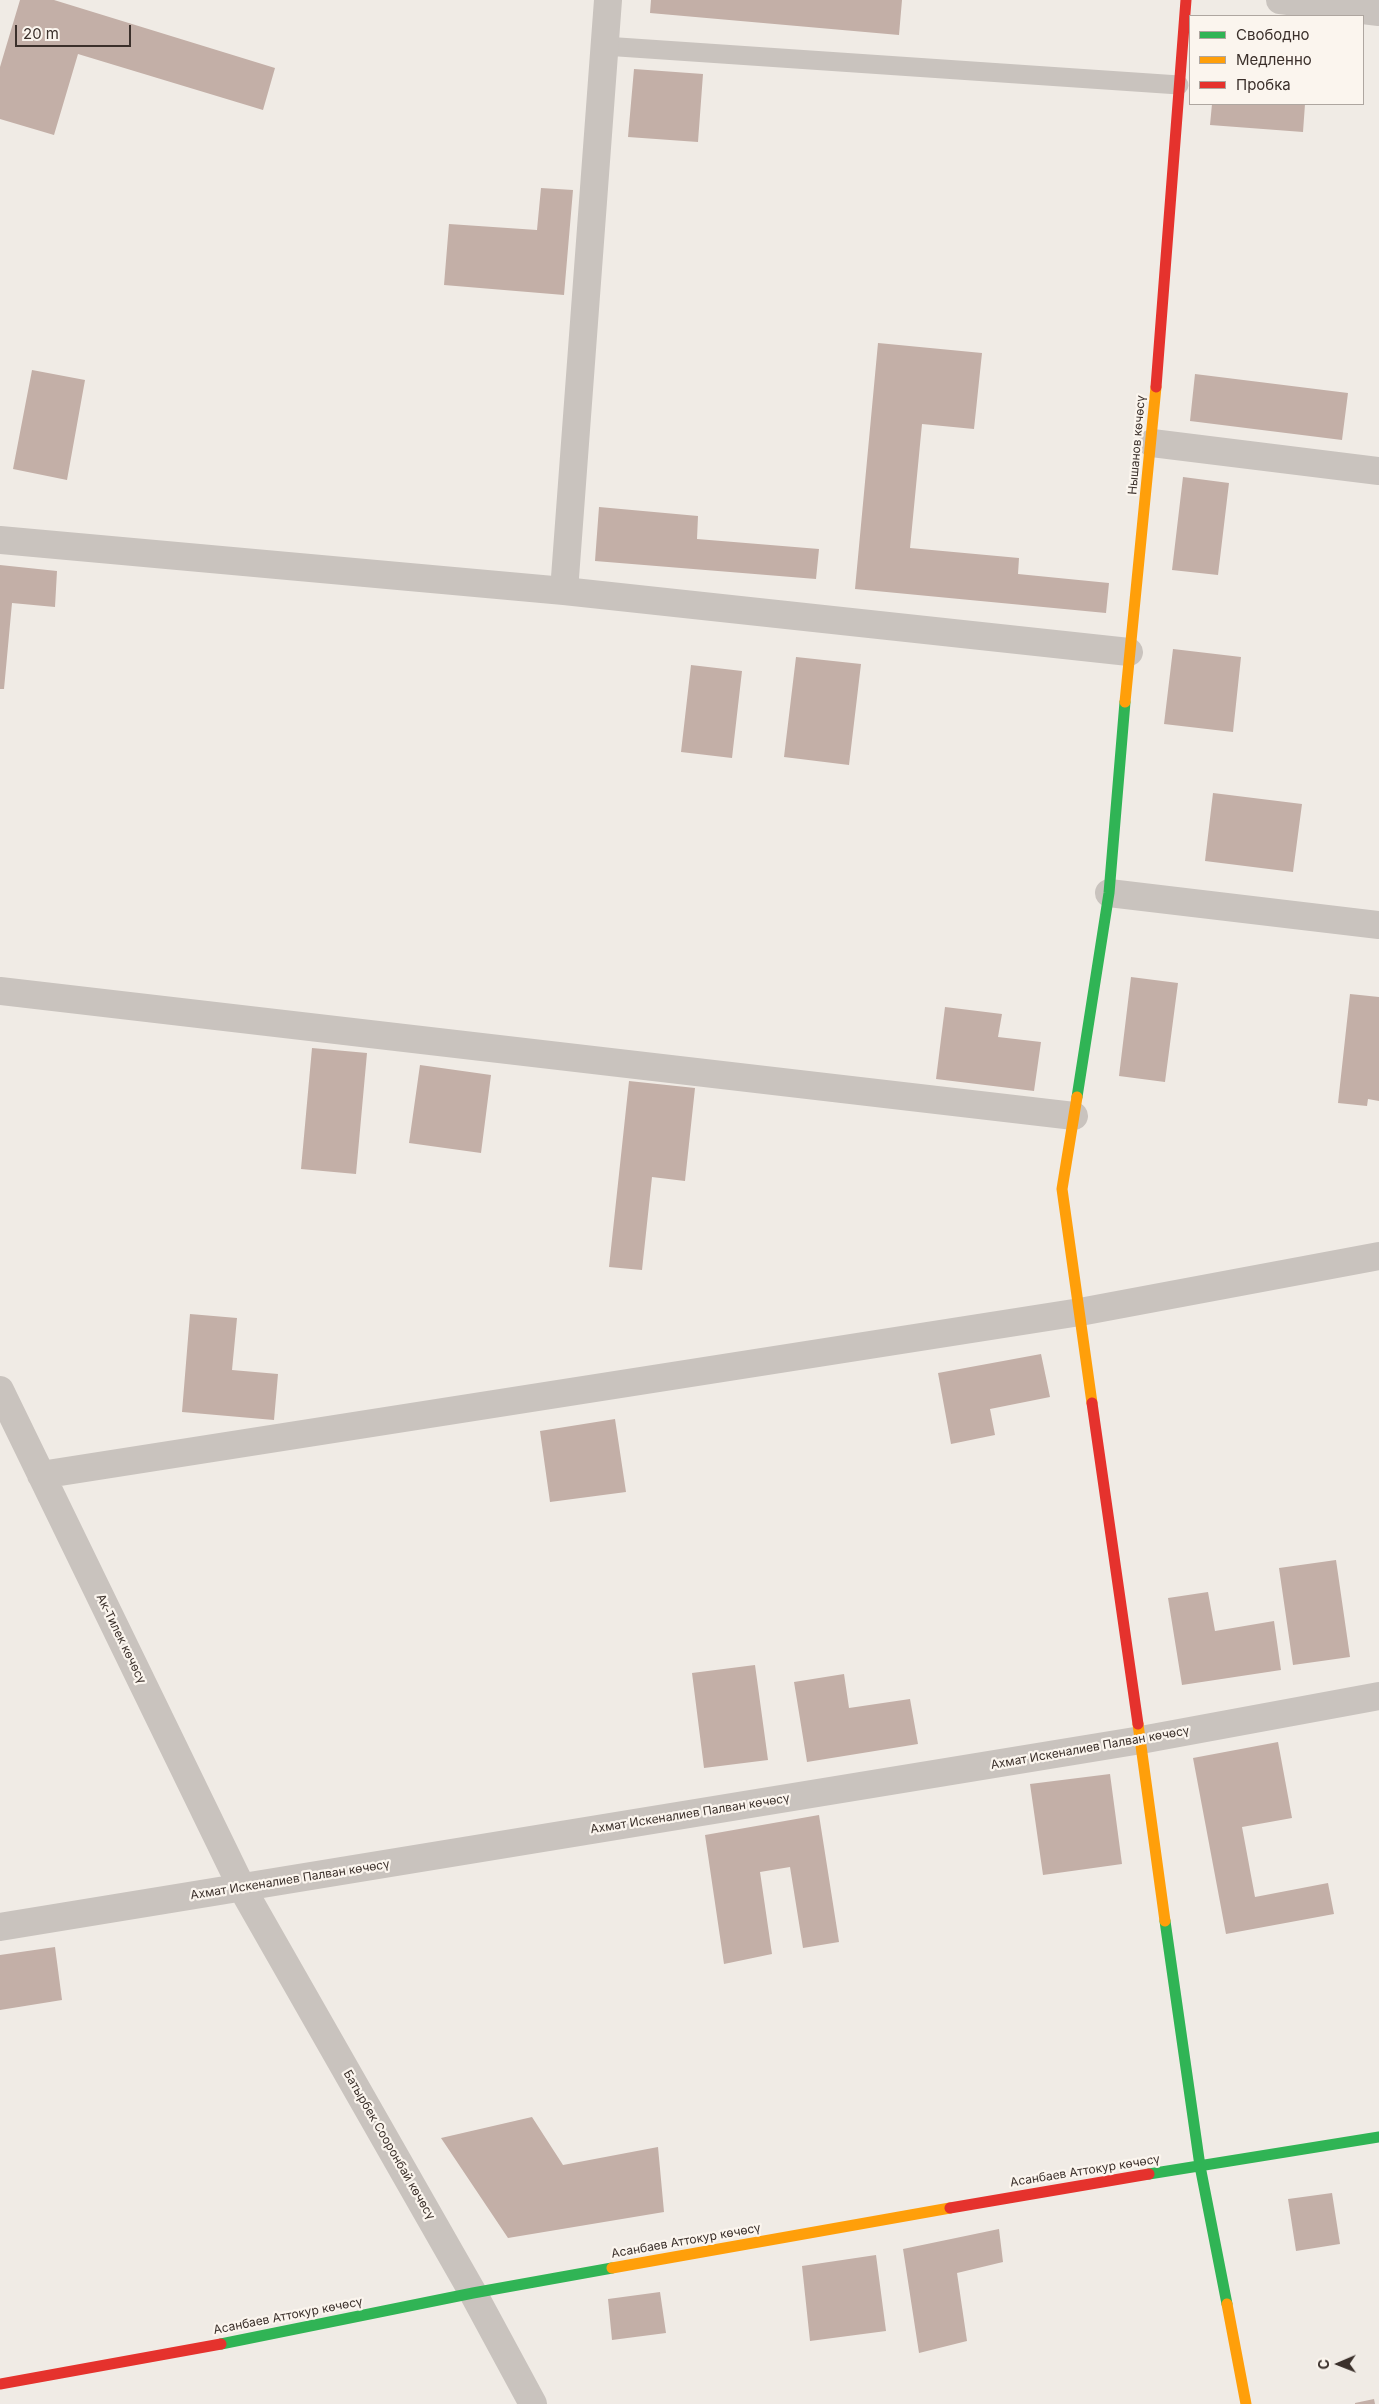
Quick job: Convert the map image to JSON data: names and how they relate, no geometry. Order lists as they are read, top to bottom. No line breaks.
{"streets":{"street":["Нышанов көчөсү","Ак-Тилек көчөсү","Ахмат Искеналиев Палван көчөсү","Батырбек Сооронбай көчөсү","Асанбаев Аттокур көчөсү"]},"crossings":[["Нышанов көчөсү","Ахмат Искеналиев Палван көчөсү"],["Нышанов көчөсү","Асанбаев Аттокур көчөсү"],["Ак-Тилек көчөсү","Ахмат Искеналиев Палван көчөсү"],["Ак-Тилек көчөсү","Батырбек Сооронбай көчөсү"],["Ахмат Искеналиев Палван көчөсү","Батырбек Сооронбай көчөсү"],["Батырбек Сооронбай көчөсү","Асанбаев Аттокур көчөсү"]],"legend":["Свободно","Медленно","Пробка"],"scale_bar":"20 m","north":"left"}
